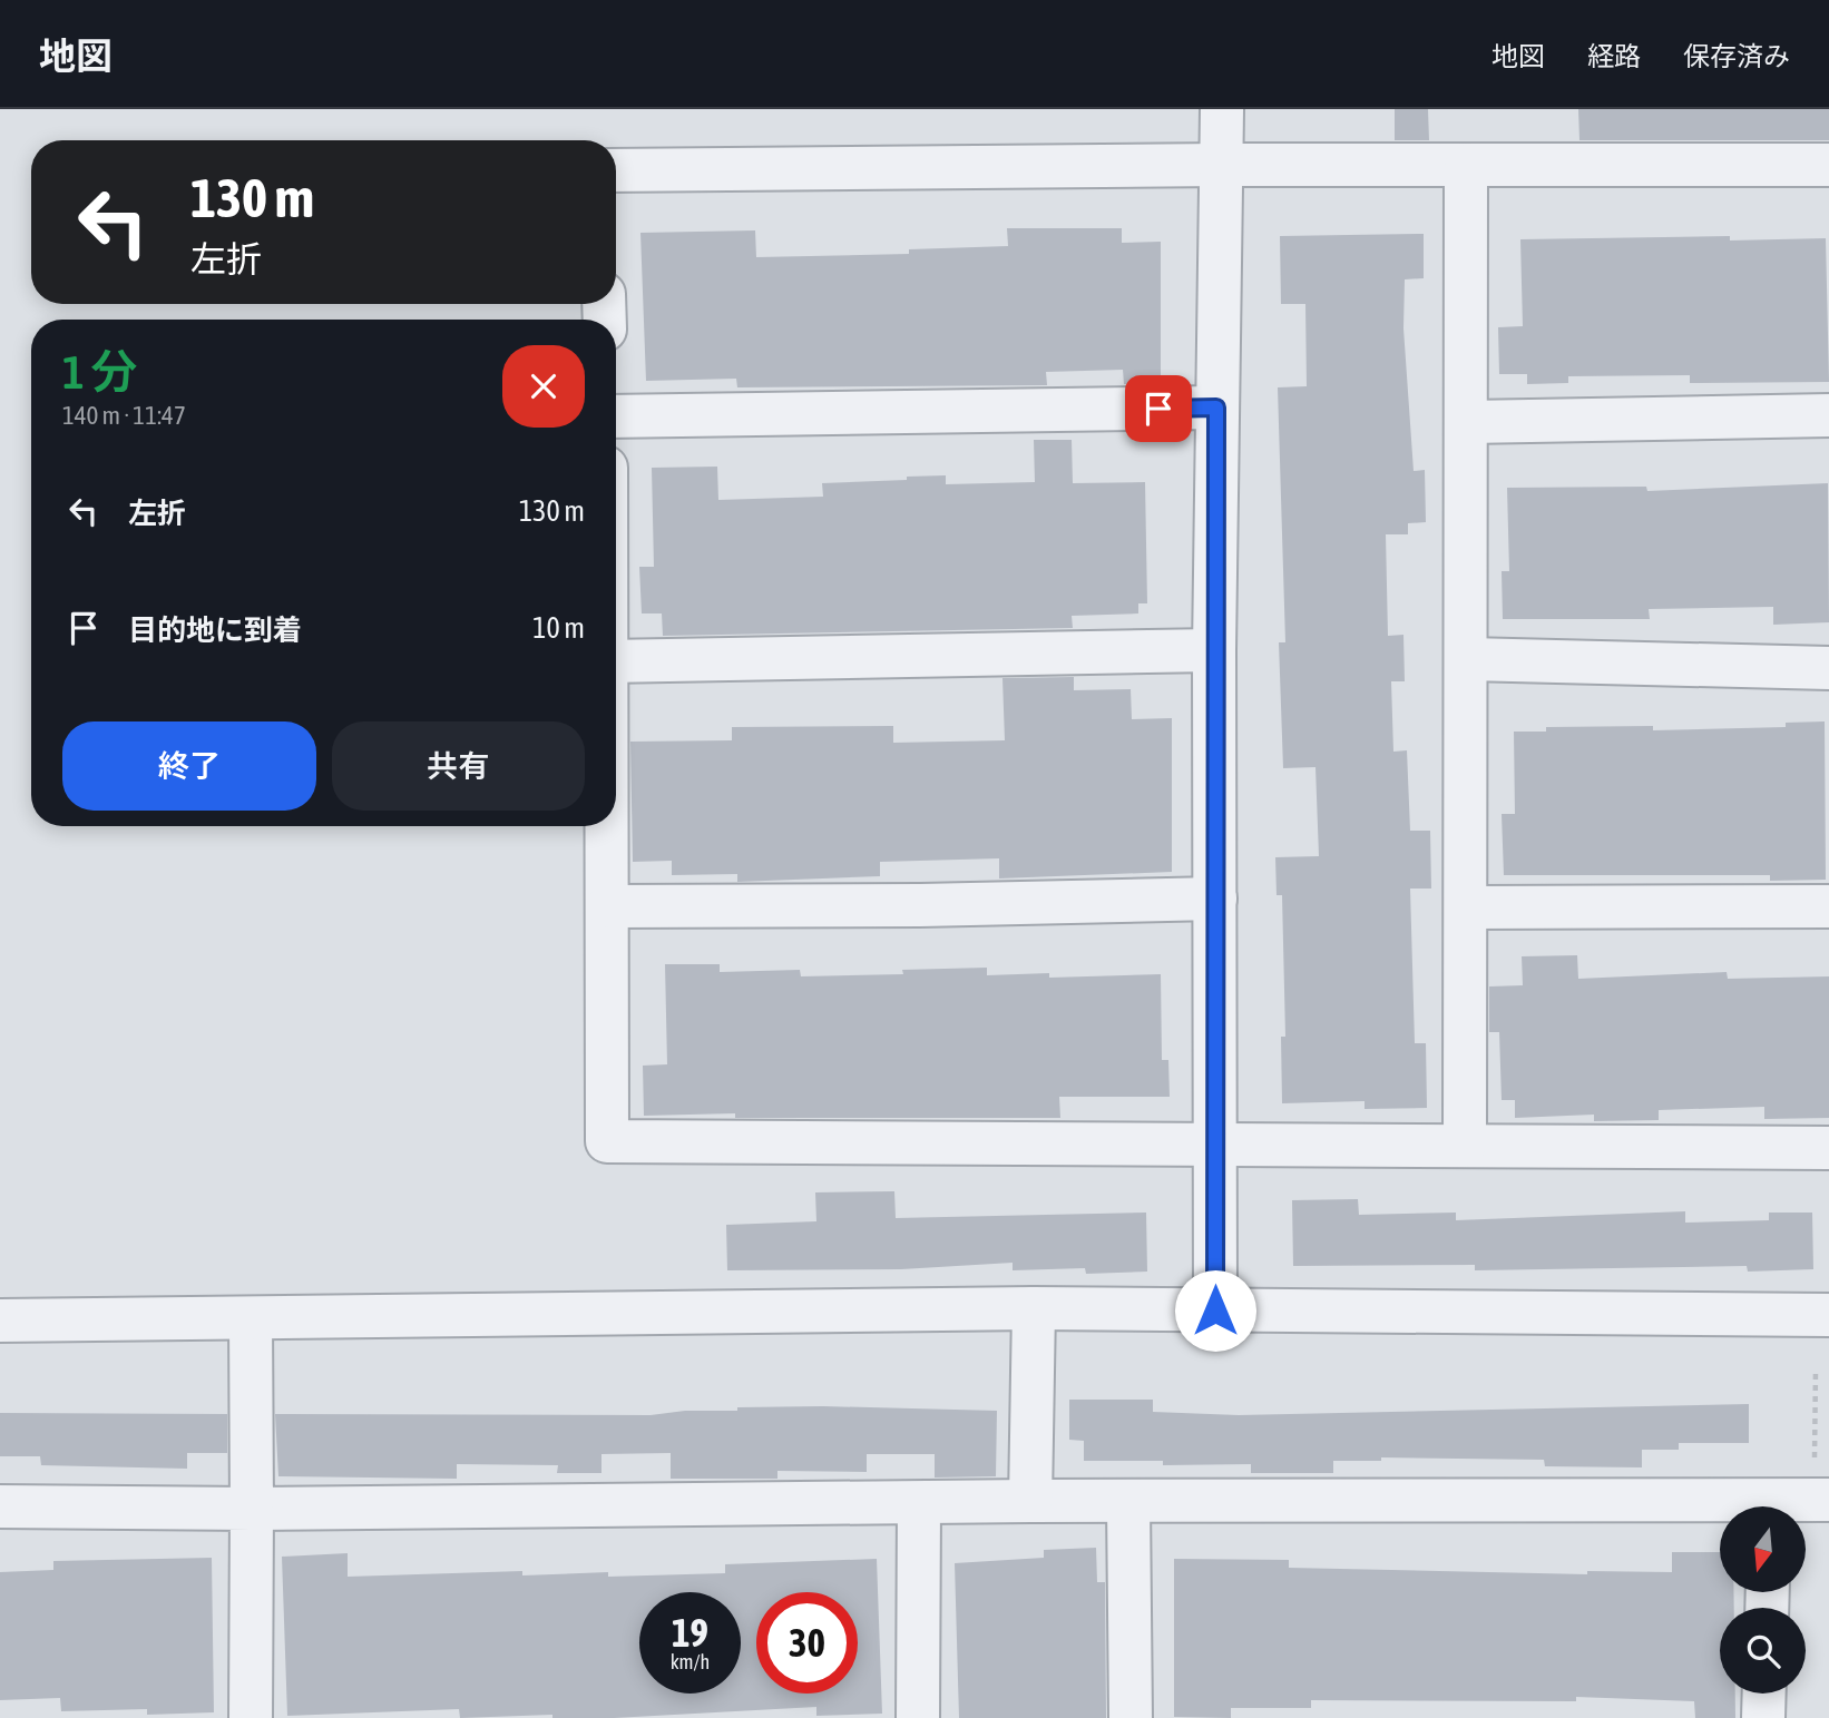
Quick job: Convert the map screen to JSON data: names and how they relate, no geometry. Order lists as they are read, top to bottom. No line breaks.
{"north":"bottom","page":{"header":"地図","nav":["地図","経路","保存済み"],"turn":["130 m","左折"],"heading":["1 分","140 m · 11:47"],"list":[{"name":"左折","value":"130 m"},{"name":"目的地に到着","value":"10 m"}],"buttons":["終了","共有"],"speed":"19 km/h","limit":"30"}}
